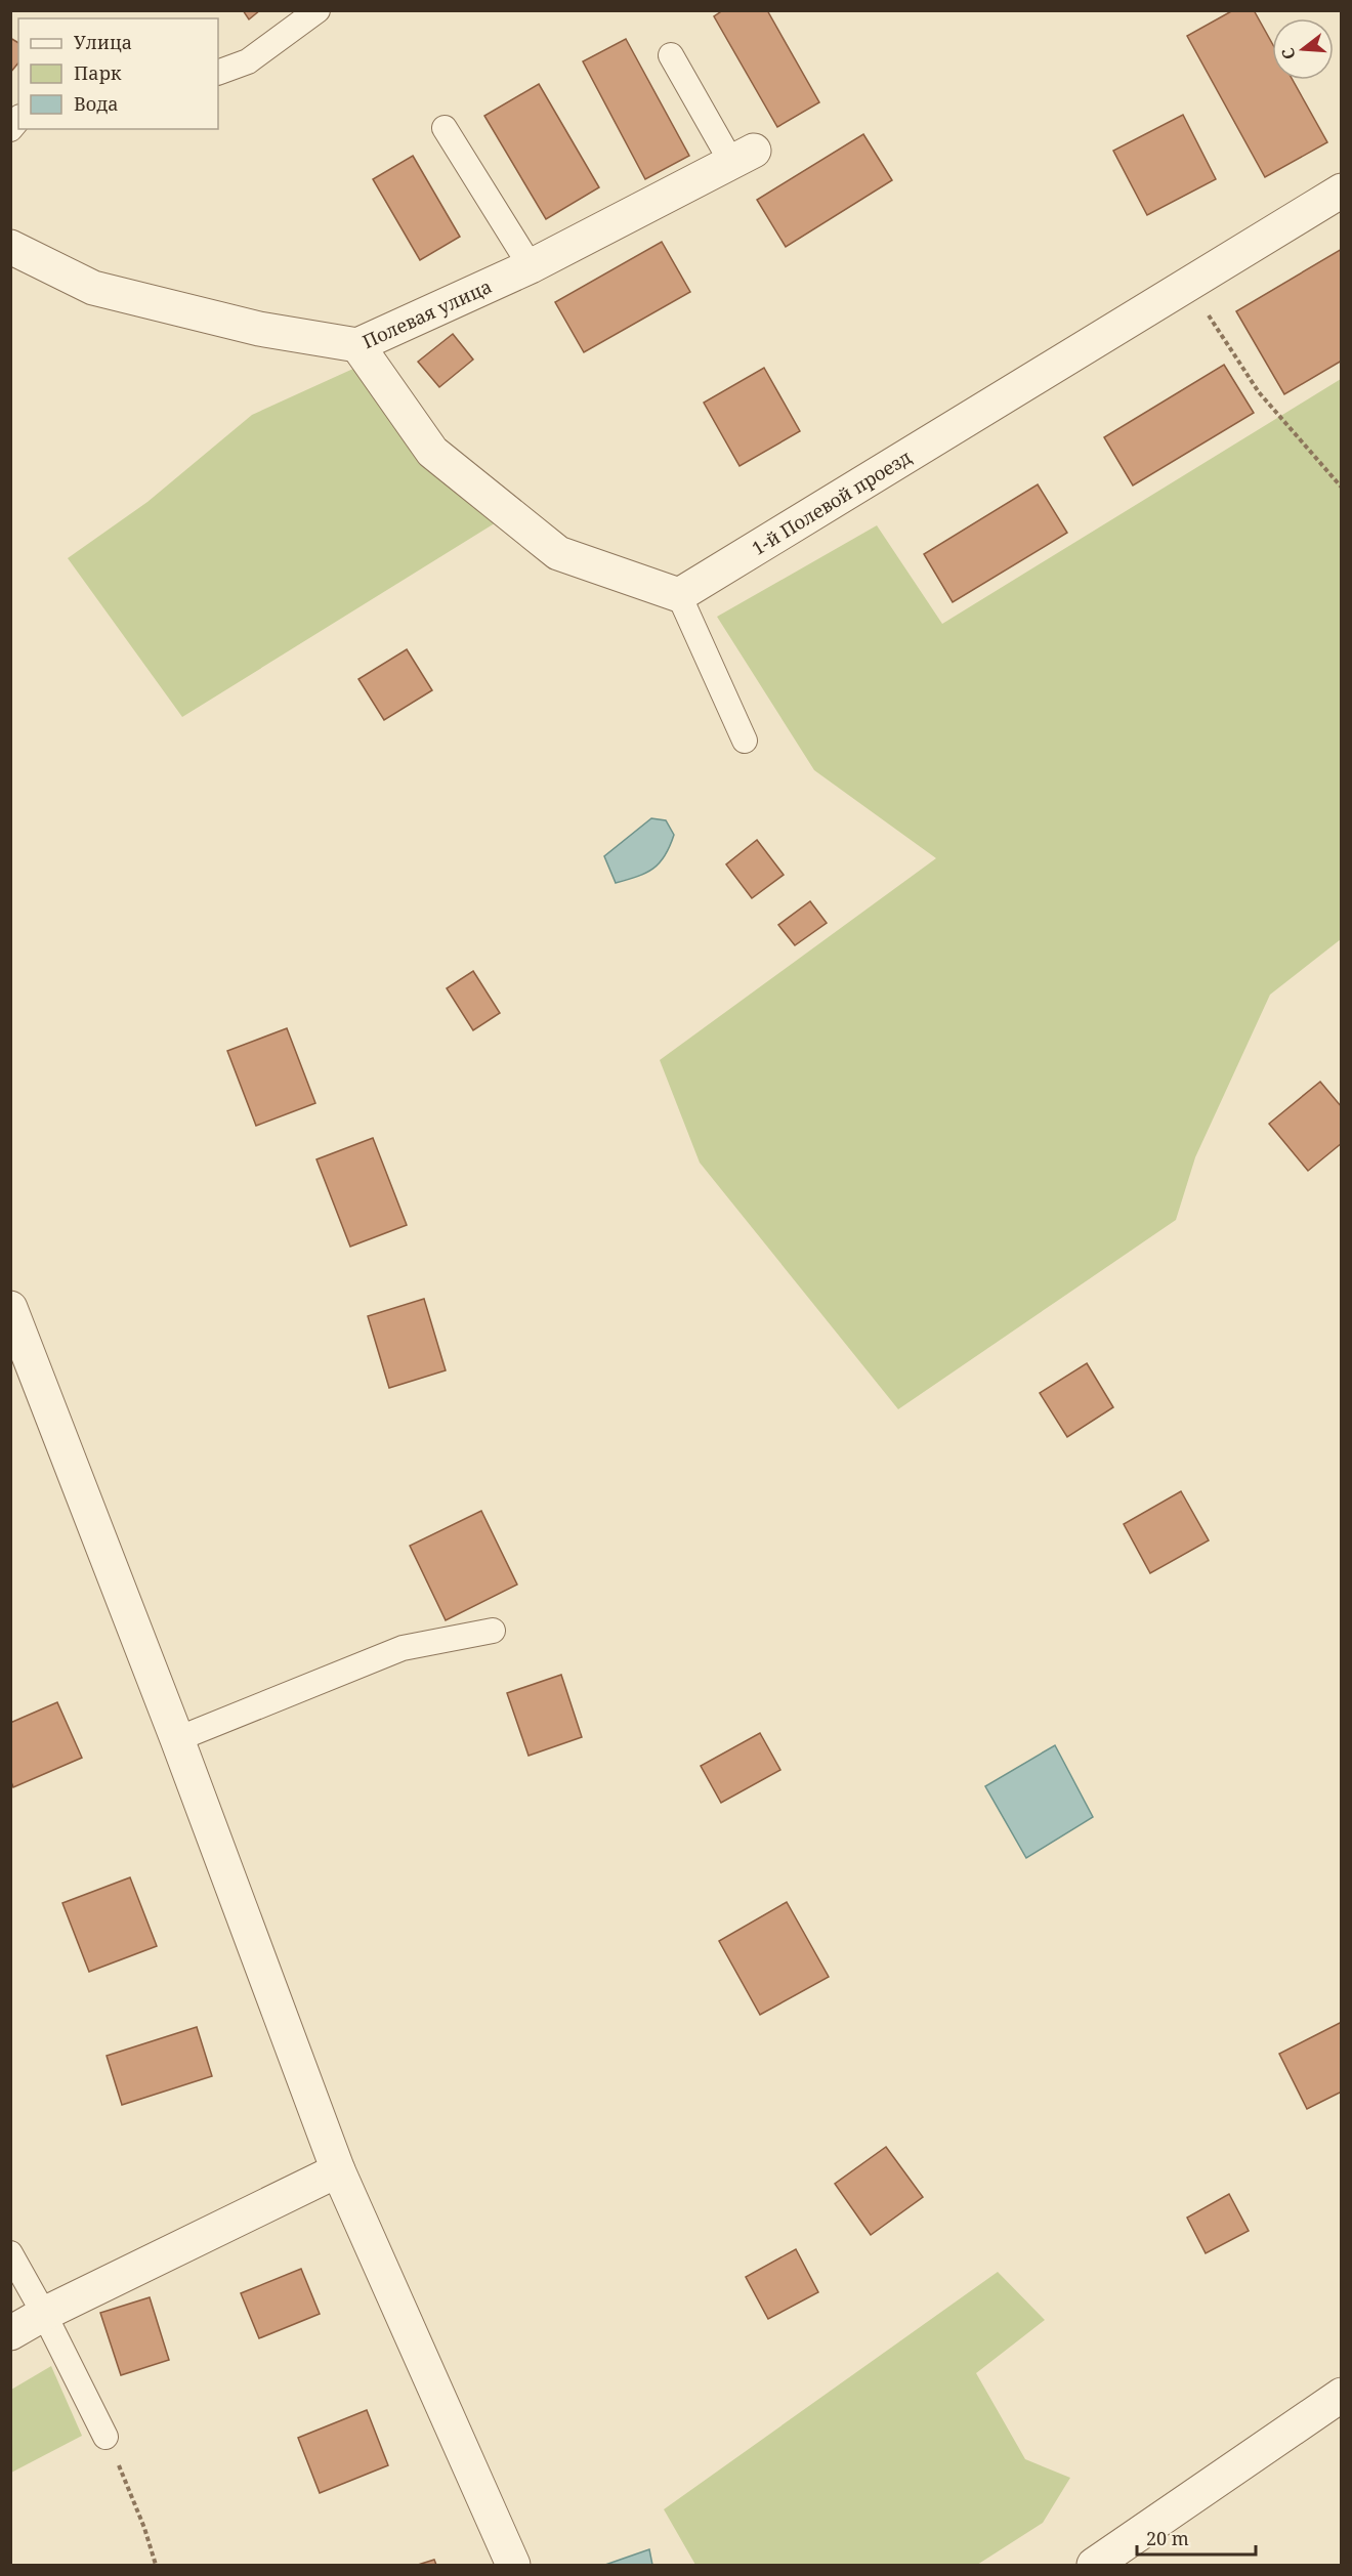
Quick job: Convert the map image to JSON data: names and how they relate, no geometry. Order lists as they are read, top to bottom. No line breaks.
{"streets":{"street":["Полевая улица","1-й Полевой проезд"]},"legend":["Улица","Парк","Вода"],"scale_bar":"20 m","north":"left"}
